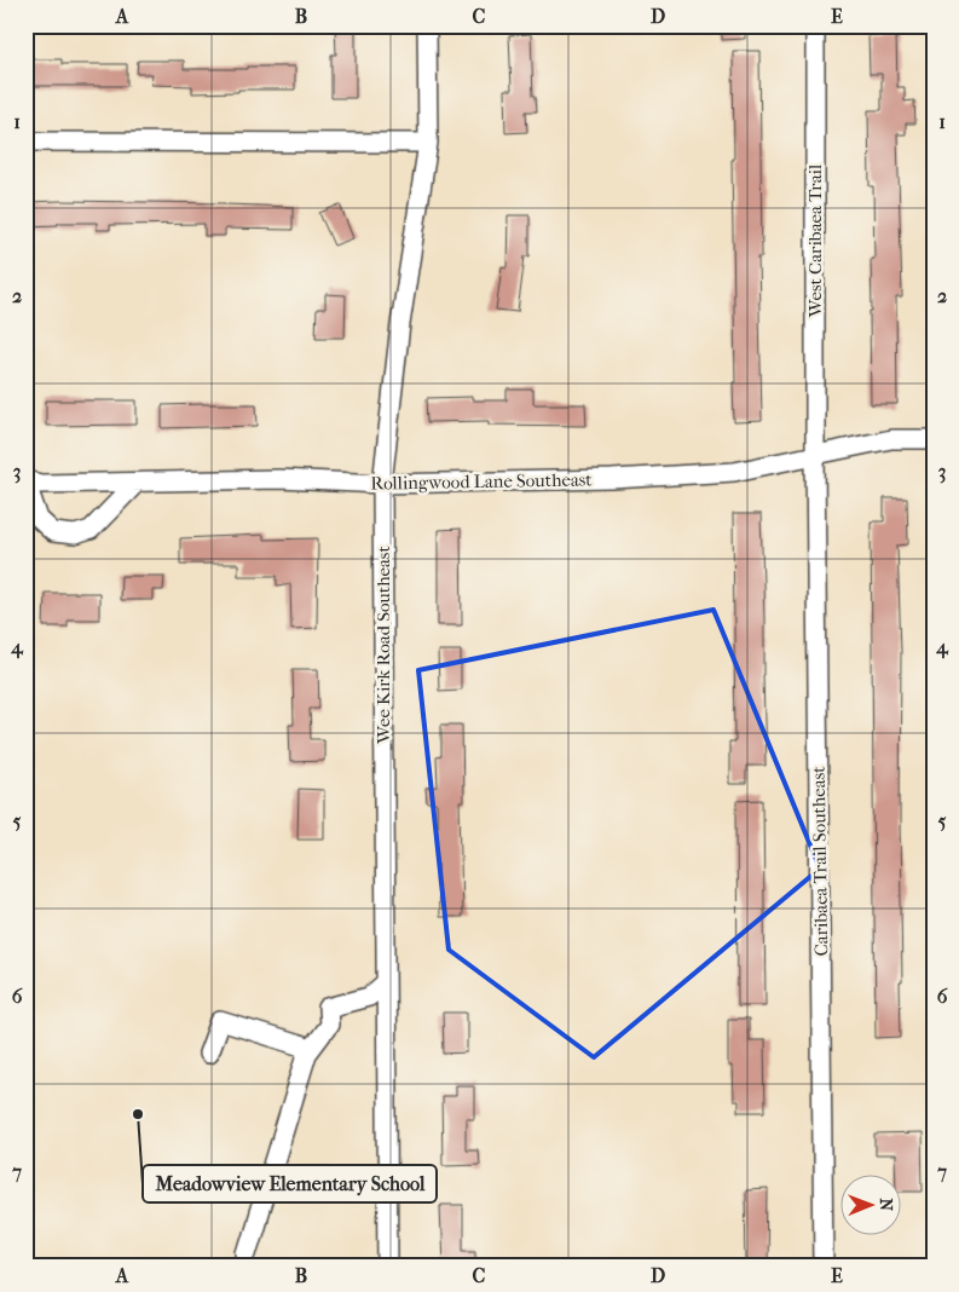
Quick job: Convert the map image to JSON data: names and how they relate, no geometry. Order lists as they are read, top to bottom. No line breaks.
{"streets":{"street":["West Caribaea Trail","Rollingwood Lane Southeast","Wee Kirk Road Southeast","Caribaea Trail Southeast"]},"crossings":[["West Caribaea Trail","Rollingwood Lane Southeast"],["West Caribaea Trail","Caribaea Trail Southeast"],["Rollingwood Lane Southeast","Wee Kirk Road Southeast"],["Rollingwood Lane Southeast","Caribaea Trail Southeast"]],"places":["Meadowview Elementary School"],"north":"right","grid":{"columns":["A","B","C","D","E"],"rows":["1","2","3","4","5","6","7"]}}
